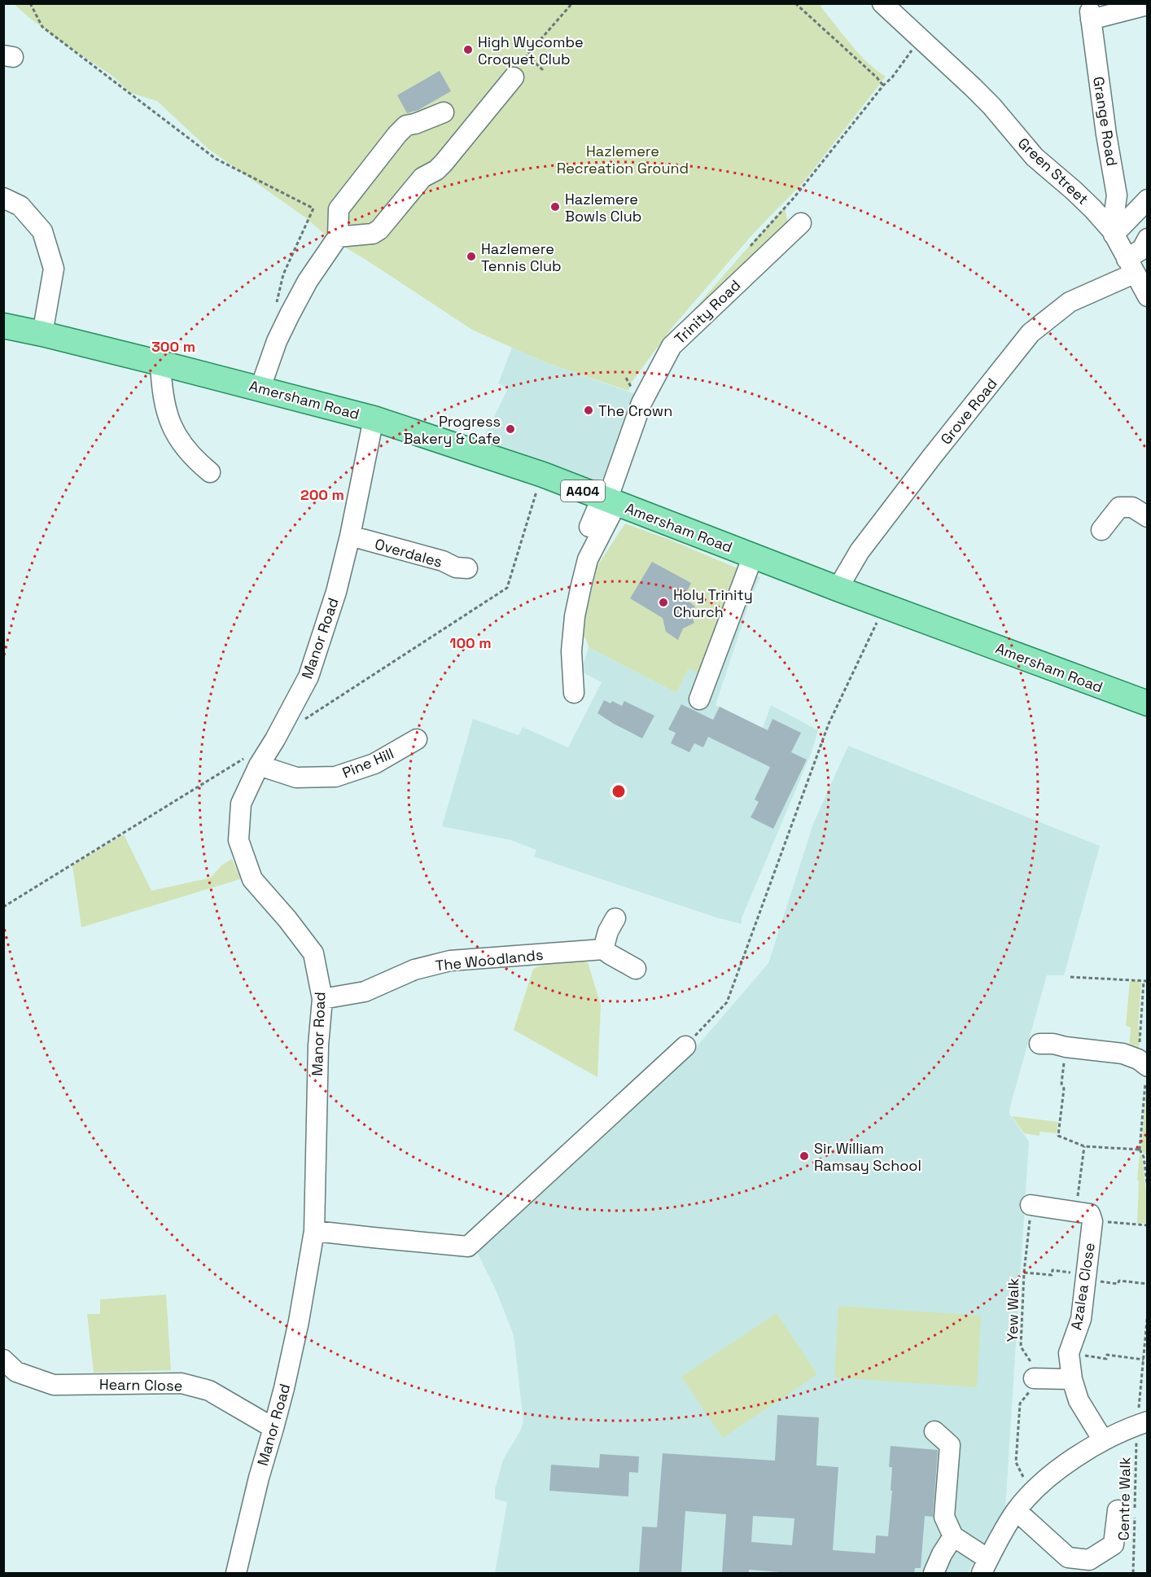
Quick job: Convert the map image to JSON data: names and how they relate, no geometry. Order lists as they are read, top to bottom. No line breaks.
{"streets":{"main road":["Amersham Road","A404"],"street":["Grange Road","Green Street","Trinity Road","Grove Road","Overdales","Manor Road","Pine Hill","The Woodlands","Azalea Close","Hearn Close"],"path":["Yew Walk","Centre Walk"]},"crossings":[["Grange Road","Green Street"],["Green Street","Grove Road"],["Trinity Road","Amersham Road"],["Amersham Road","Grove Road"],["Amersham Road","Manor Road"],["Overdales","Manor Road"],["Manor Road","Pine Hill"],["Manor Road","The Woodlands"],["Manor Road","Hearn Close"]],"parks":["Hazlemere Recreation Ground"],"places":["High Wycombe Croquet Club","Hazlemere Bowls Club","Hazlemere Tennis Club","The Crown","Progress Bakery & Cafe","Holy Trinity Church","Sir William Ramsay School"],"rings":["300 m","200 m","100 m"]}
